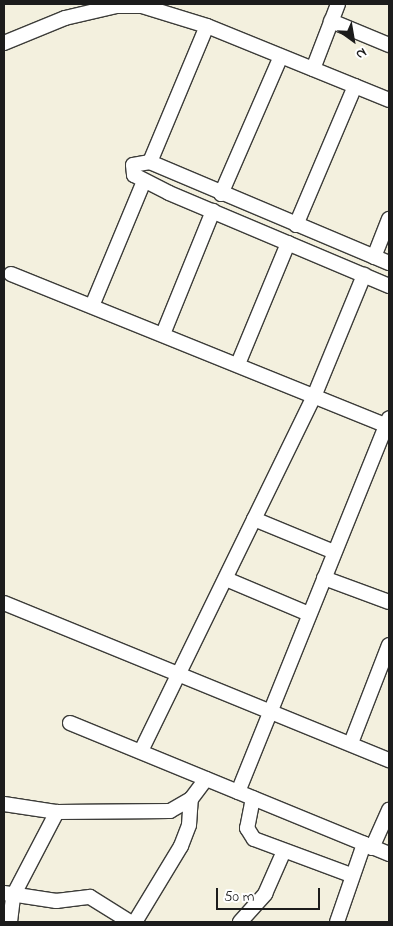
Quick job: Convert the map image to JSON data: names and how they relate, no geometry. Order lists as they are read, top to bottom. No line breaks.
{"scale_bar":"50 m","north":"bottom right"}
